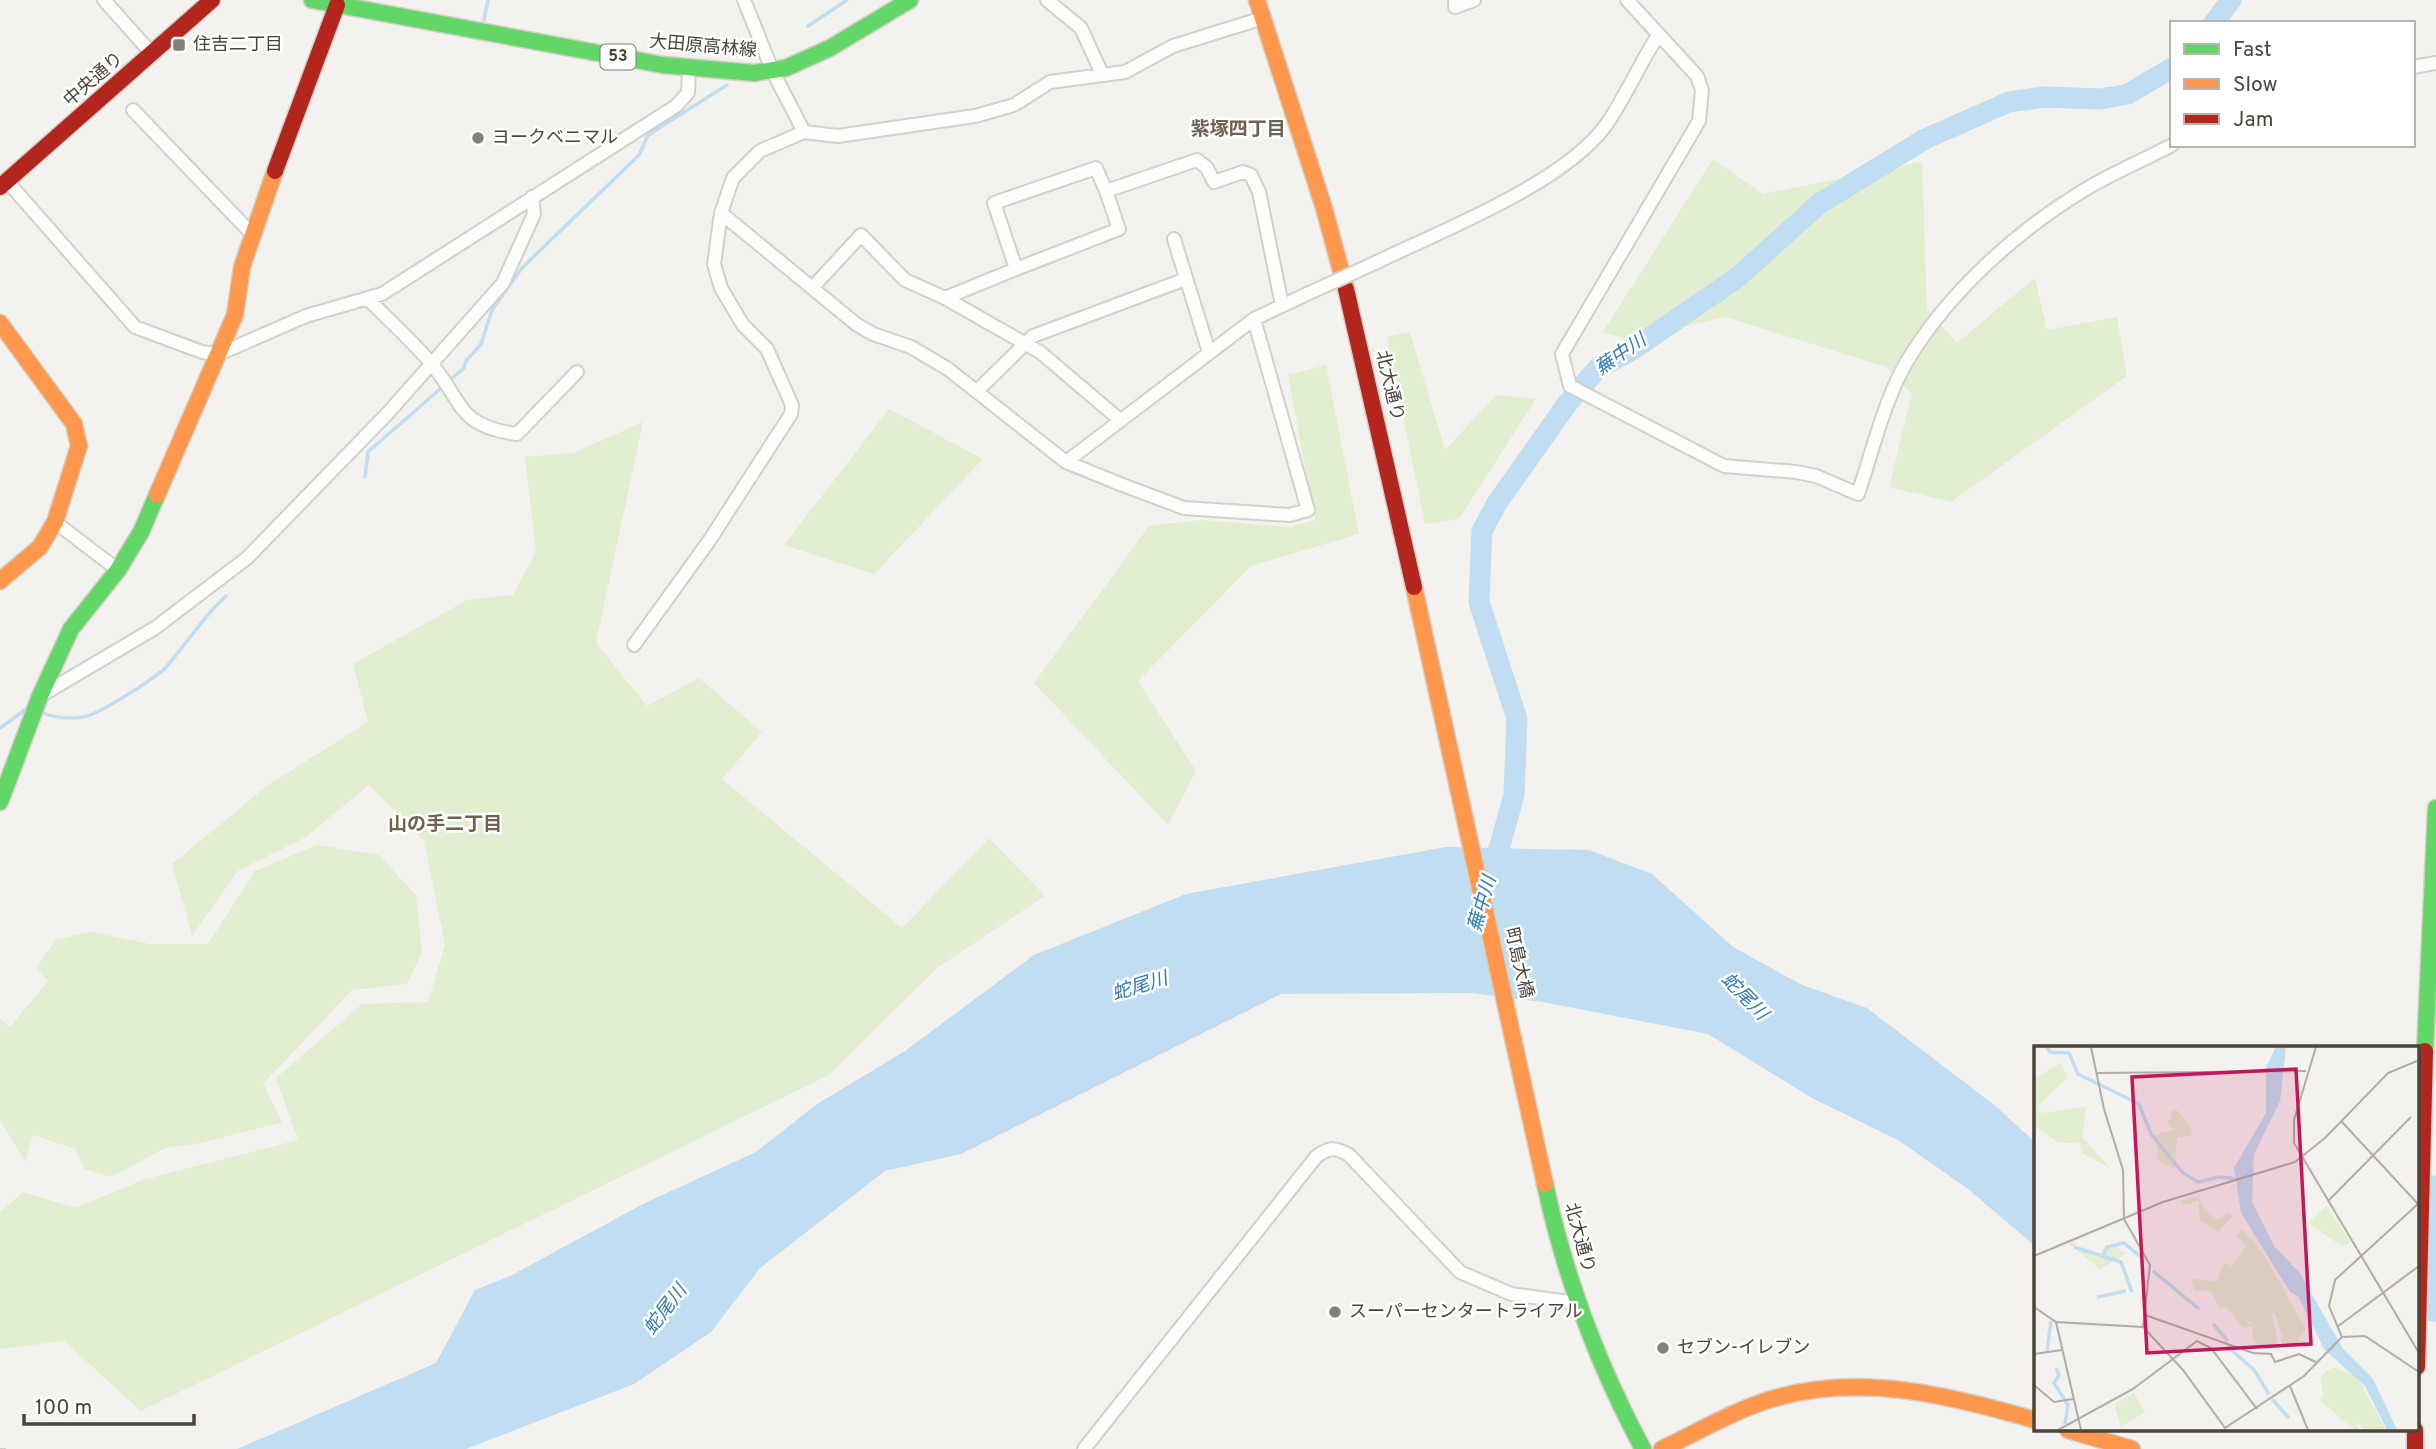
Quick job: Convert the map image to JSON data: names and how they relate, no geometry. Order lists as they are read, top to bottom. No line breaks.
{"streets":{"street":["大田原高林線","53","中央通り","北大通り","町島大橋"]},"crossings":[["北大通り","町島大橋"]],"districts":["紫塚四丁目","山の手二丁目"],"water":["蕪中川","蛇尾川"],"places":{"transit":["住吉二丁目"],"other":["ヨークベニマル","スーパーセンタートライアル","セブン-イレブン"]},"legend":["Fast","Slow","Jam"],"scale_bar":"100 m"}
